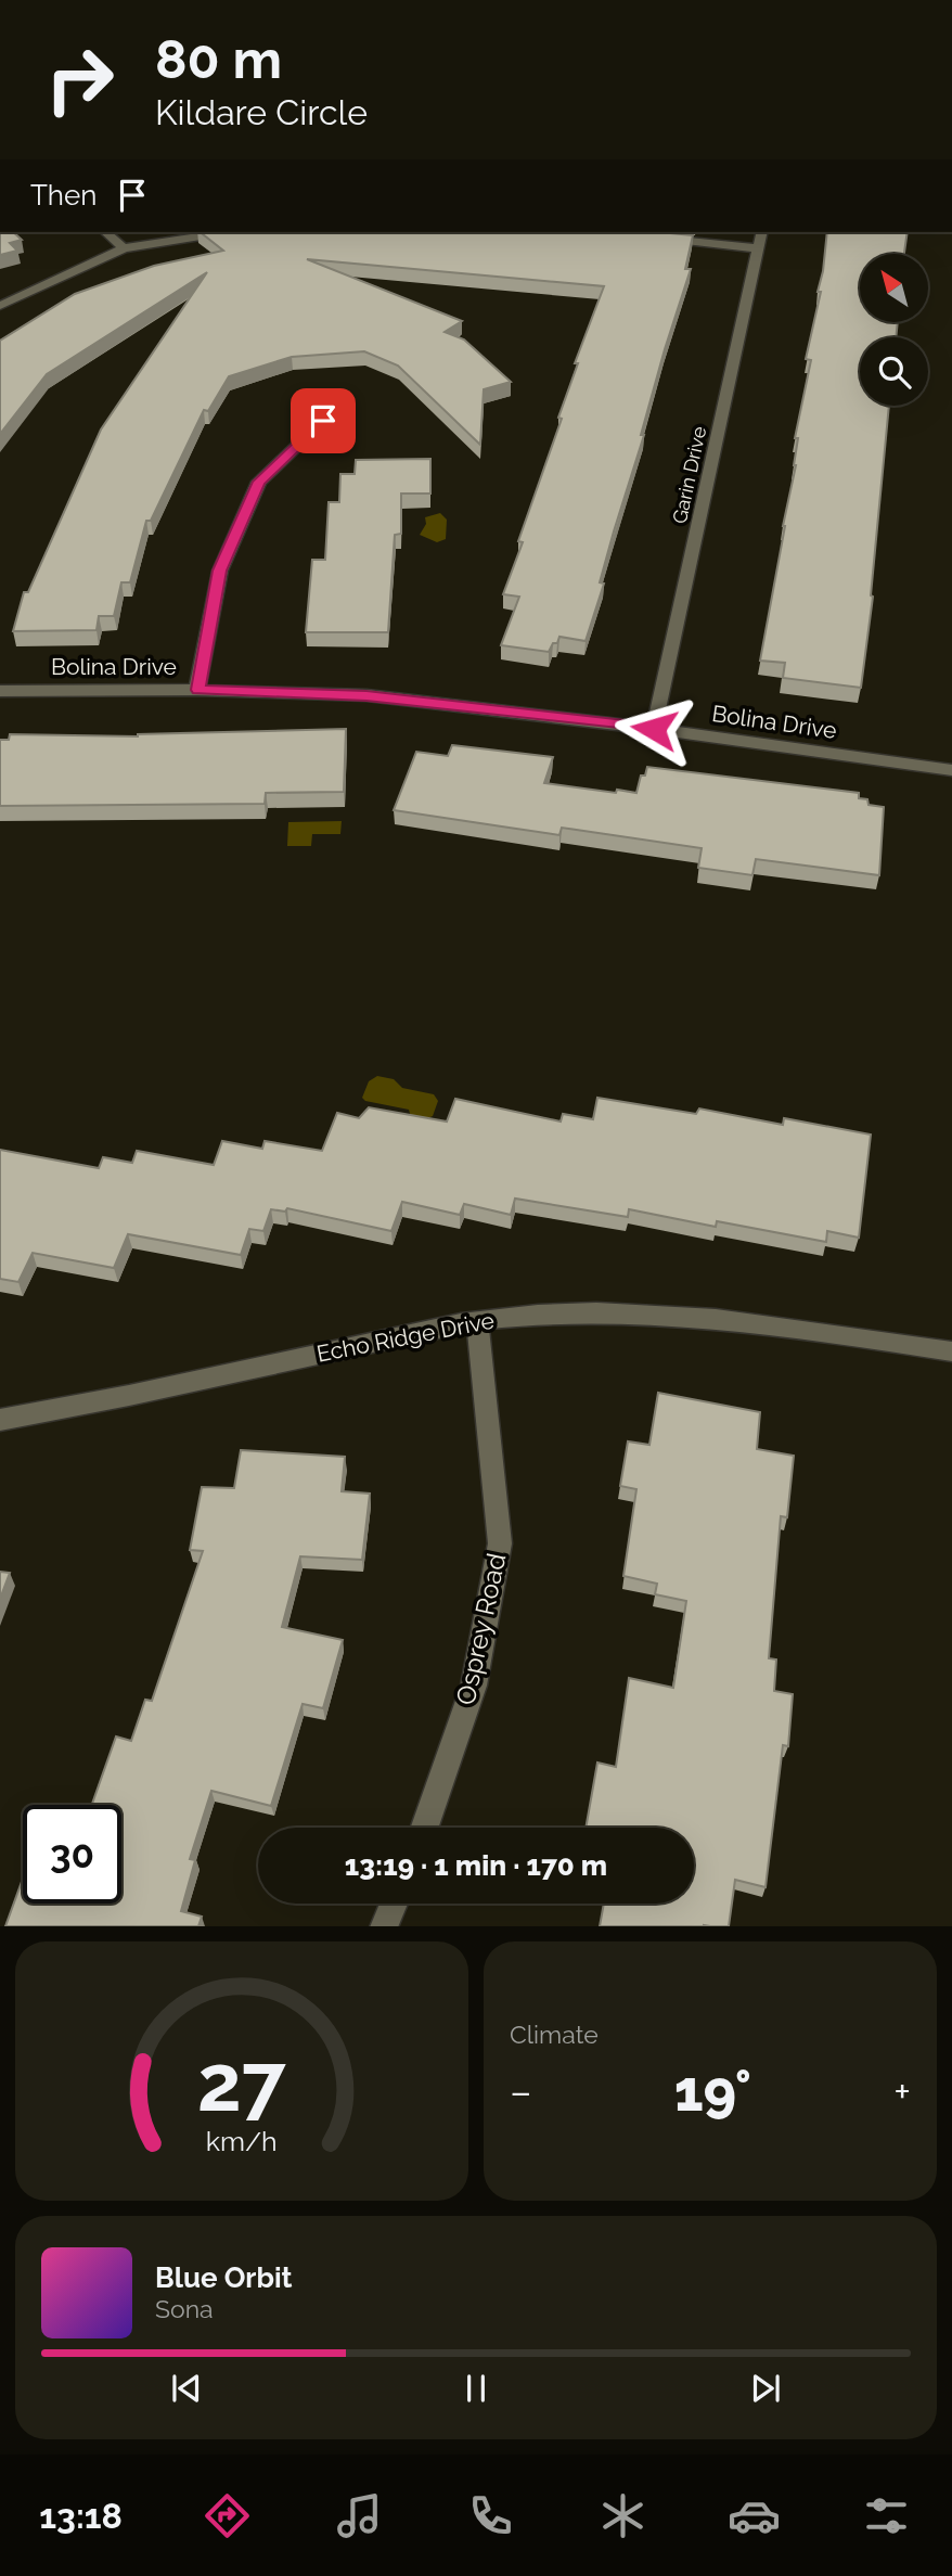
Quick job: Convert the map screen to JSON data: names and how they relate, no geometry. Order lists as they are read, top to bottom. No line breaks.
{"streets":{"street":["Garin Drive","Bolina Drive","Echo Ridge Drive","Osprey Road"]},"crossings":[["Garin Drive","Bolina Drive"],["Echo Ridge Drive","Osprey Road"]],"north":"top left","page":{"turn":["80 m","Kildare Circle"],"then":"Then","limit":"30","trip":"13:19 · 1 min · 170 m","tile":"Climate","heat":["−","19°","+"],"song":["Blue Orbit","Sona"],"tabs":"13:18","gauge":["27","km/h"]}}
